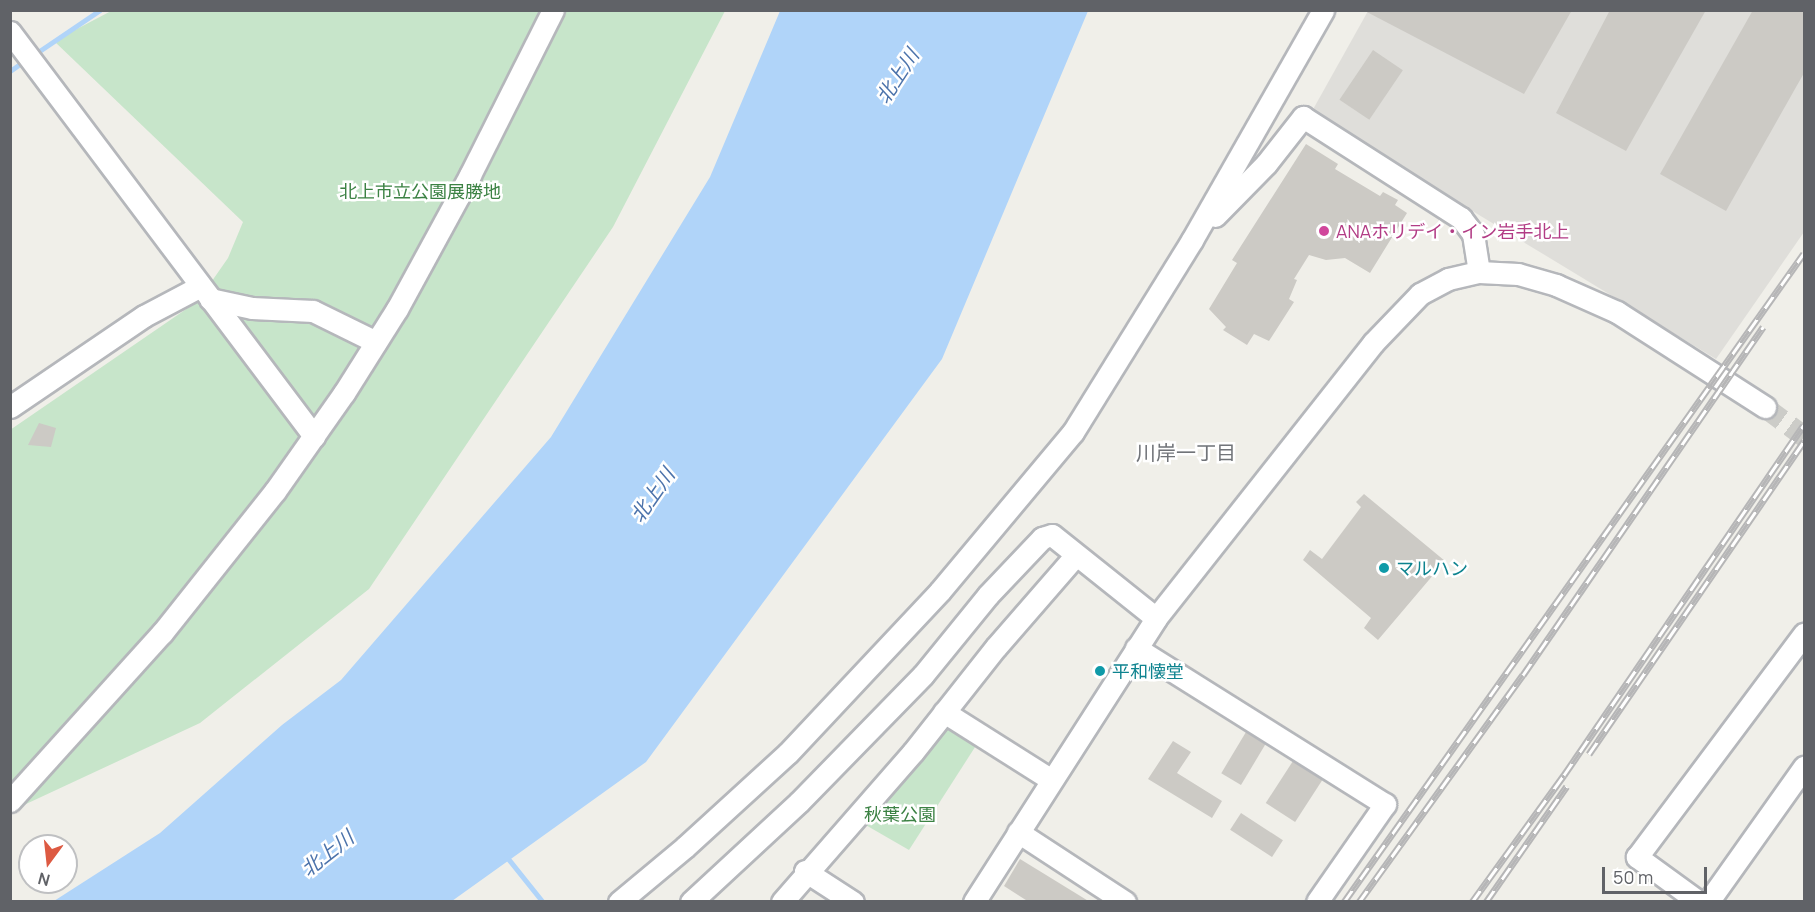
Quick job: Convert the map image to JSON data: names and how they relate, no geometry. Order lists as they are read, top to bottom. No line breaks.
{"districts":["川岸一丁目"],"water":["北上川"],"parks":["北上市立公園展勝地","秋葉公園"],"places":["ANAホリデイ・イン岩手北上","マルハン","平和懐堂"],"scale_bar":"50 m","north":"bottom"}
